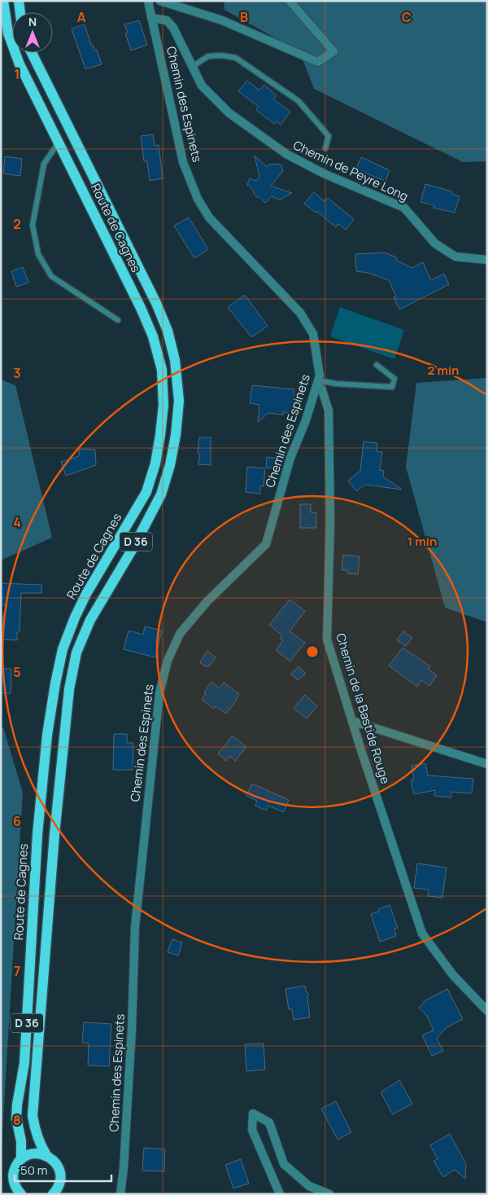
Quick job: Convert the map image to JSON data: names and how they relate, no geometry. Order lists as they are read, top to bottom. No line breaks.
{"streets":{"main road":["Route de Cagnes","D 36"],"street":["Chemin des Espinets","Chemin de Peyre Long","Chemin de la Bastide Rouge"]},"crossings":[["Chemin des Espinets","Chemin de Peyre Long"],["Chemin des Espinets","Chemin de la Bastide Rouge"]],"scale_bar":"50 m","north":"top","grid":{"columns":["A","B","C"],"rows":["1","2","3","4","5","6","7","8"]},"rings":["2 min","1 min"]}
